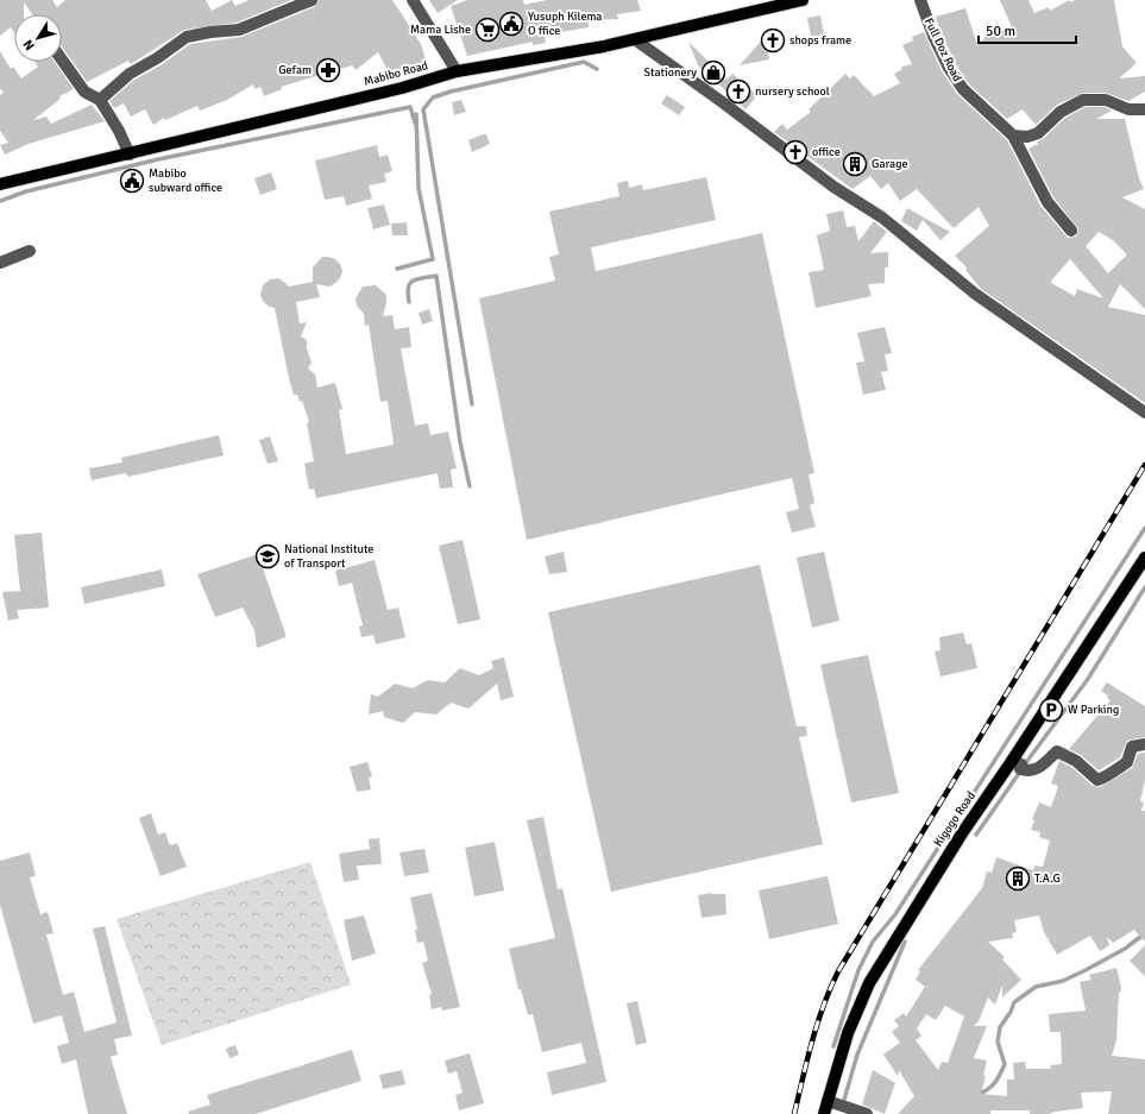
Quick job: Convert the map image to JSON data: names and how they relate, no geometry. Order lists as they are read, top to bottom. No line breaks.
{"streets":{"main road":["Mabibo Road","Kigogo Road"],"street":["Full Doz Road"]},"places":{"public building":["Yusuph Kilema O ffice","Mabibo subward office"],"supermarket":["Mama Lishe"],"church":["shops frame","nursery school","office"],"pharmacy":["Gefam"],"shop":["Stationery"],"building":["Garage","T.A.G"],"school or university":["National Institute of Transport"],"parking":["W Parking"]},"scale_bar":"50 m","north":"bottom left"}
